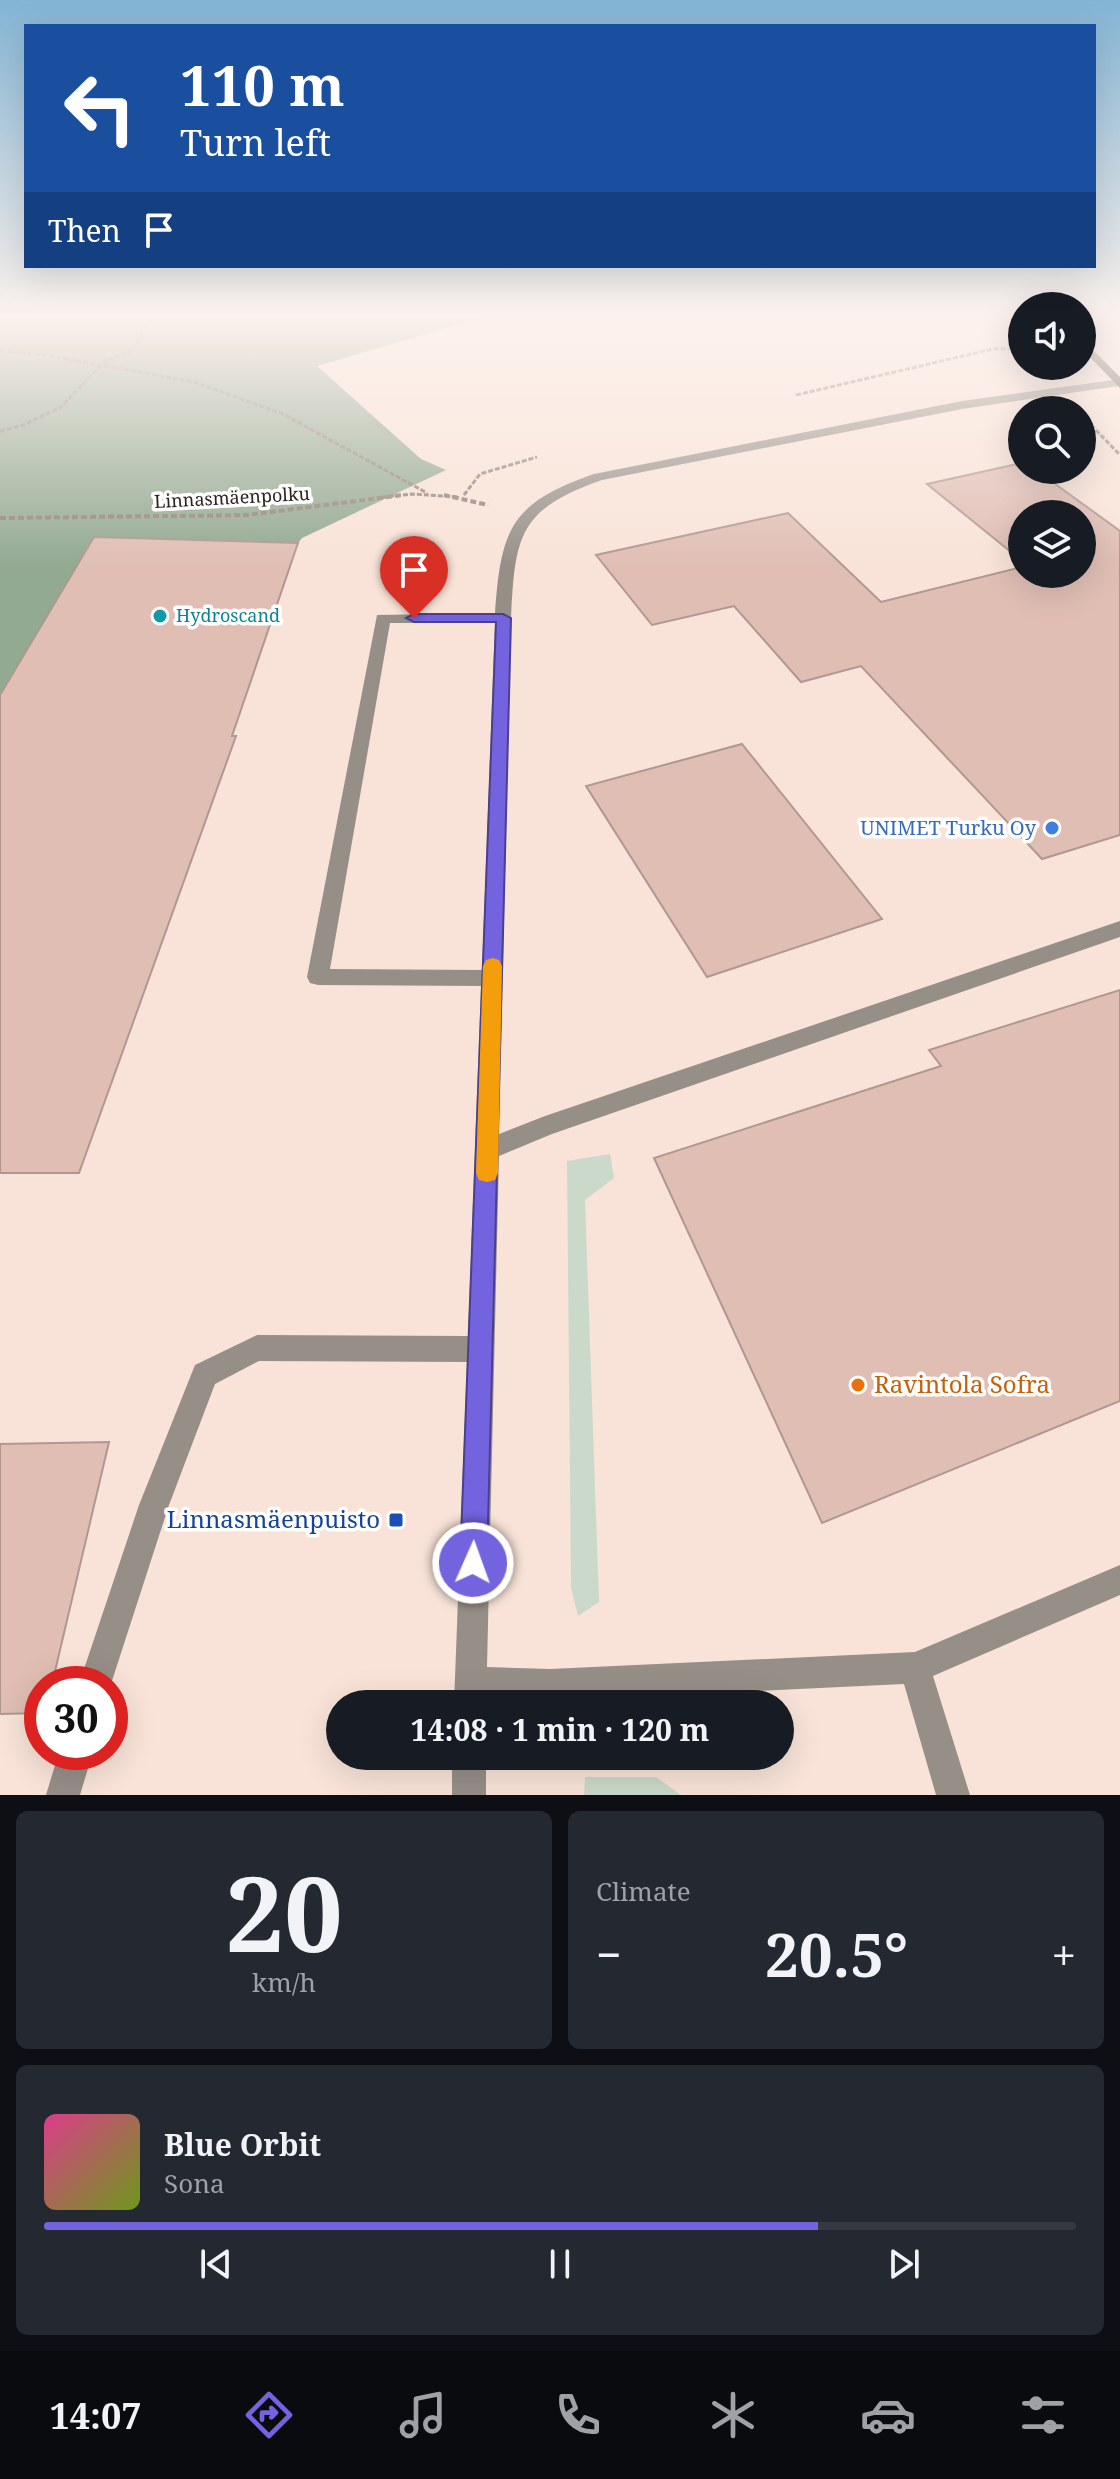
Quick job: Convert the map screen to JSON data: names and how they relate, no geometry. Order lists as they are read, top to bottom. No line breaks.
{"streets":{"path":["Linnasmäenpolku"]},"places":{"other":["Hydroscand","UNIMET Turku Oy","Ravintola Sofra"],"transit":["Linnasmäenpuisto"]},"page":{"turn":["110 m","Turn left"],"then":"Then","limit":"30","trip":"14:08 · 1 min · 120 m","tile":[["20","km/h"],"Climate"],"heat":["−","20.5°","+"],"song":["Blue Orbit","Sona"],"tabs":"14:07"}}
